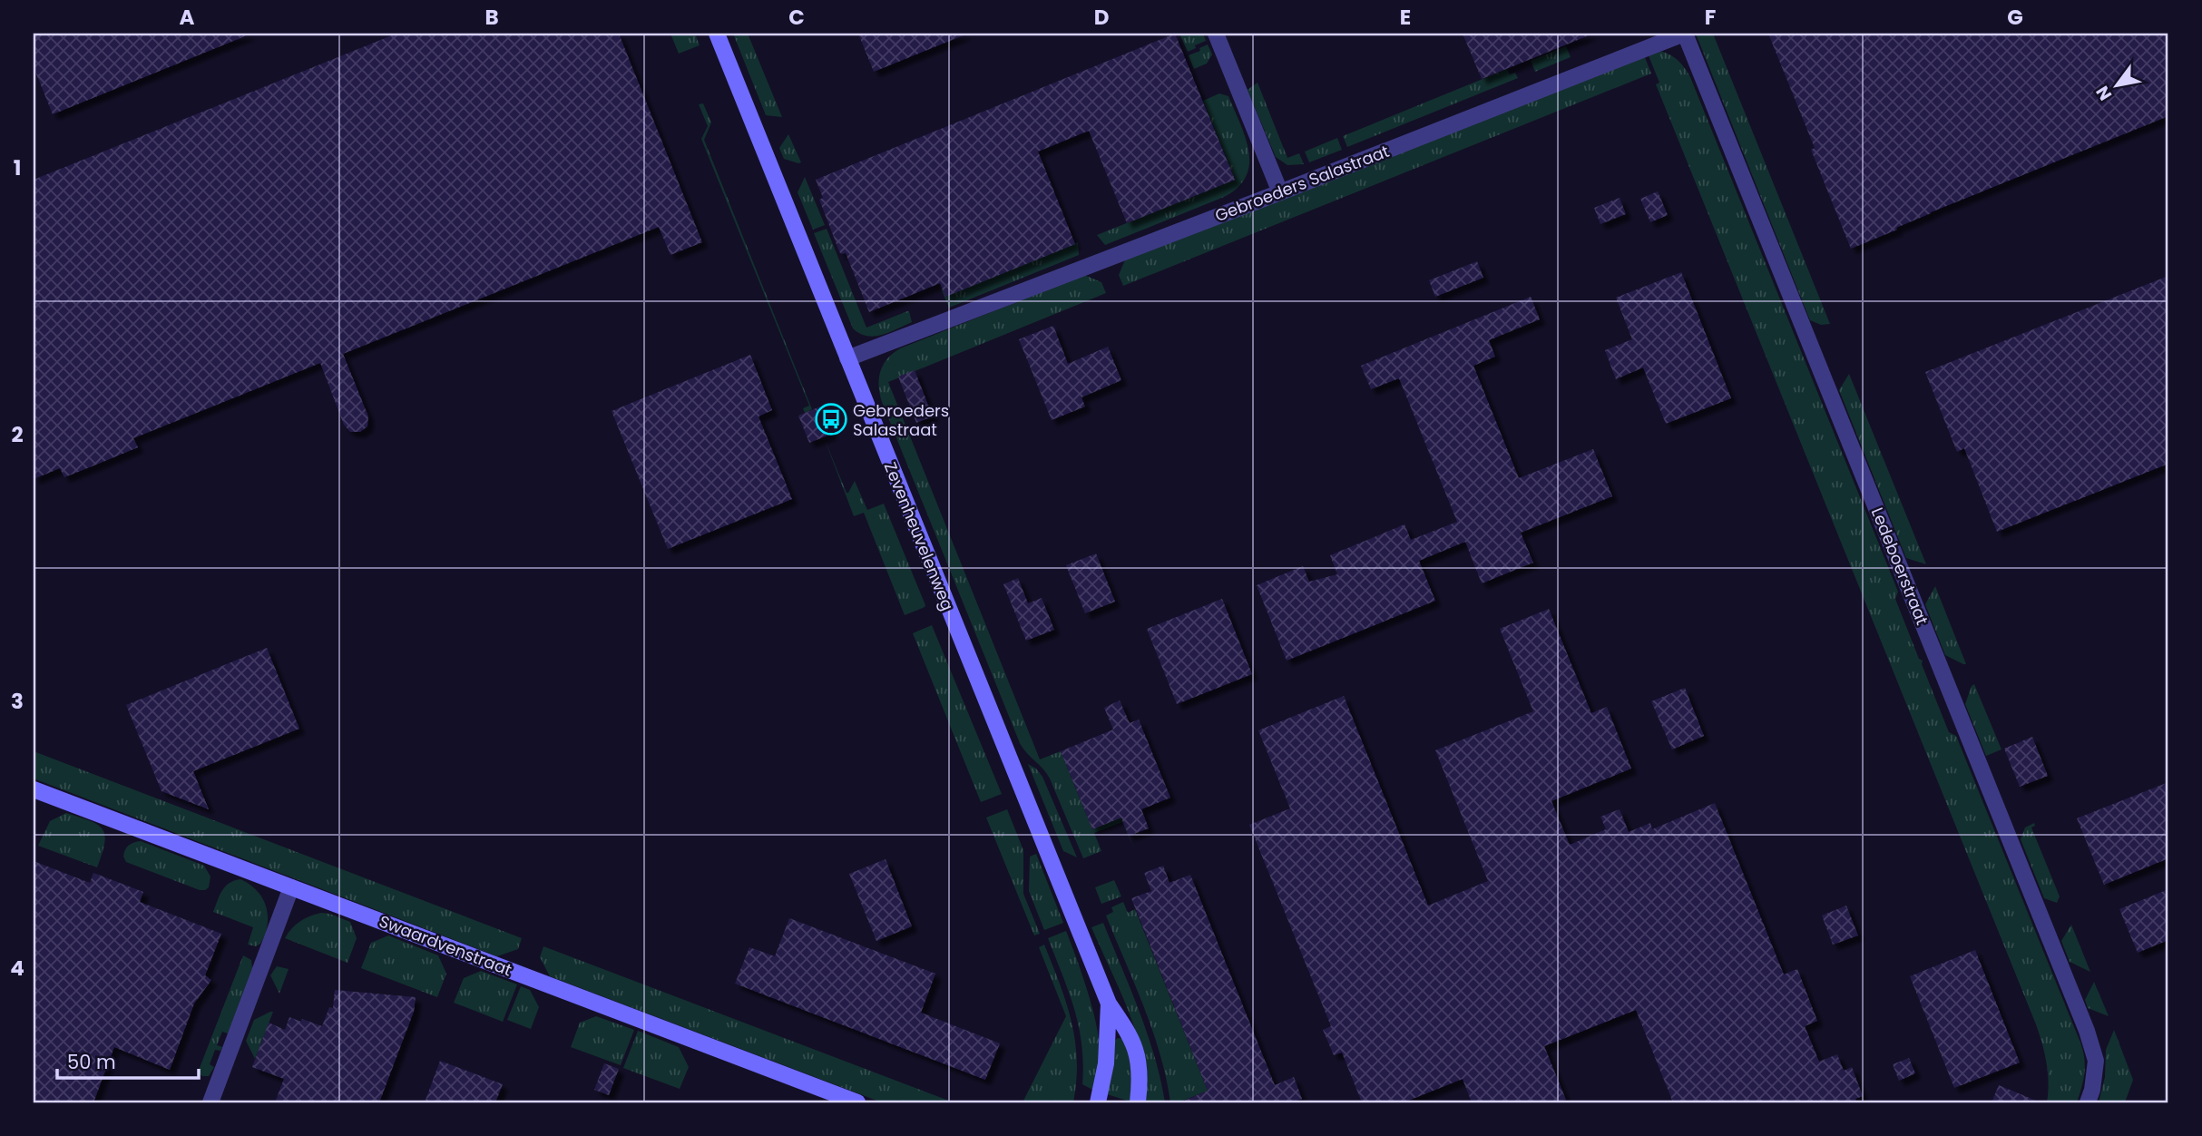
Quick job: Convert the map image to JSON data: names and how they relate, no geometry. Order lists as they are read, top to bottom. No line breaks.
{"streets":{"street":["Gebroeders Salastraat","Zevenheuvelenweg","Ledeboerstraat","Swaardvenstraat"]},"crossings":[["Gebroeders Salastraat","Zevenheuvelenweg"],["Gebroeders Salastraat","Ledeboerstraat"]],"places":{"bus stop":["Gebroeders Salastraat"]},"scale_bar":"50 m","north":"bottom left","grid":{"columns":["A","B","C","D","E","F","G"],"rows":["1","2","3","4"]}}
